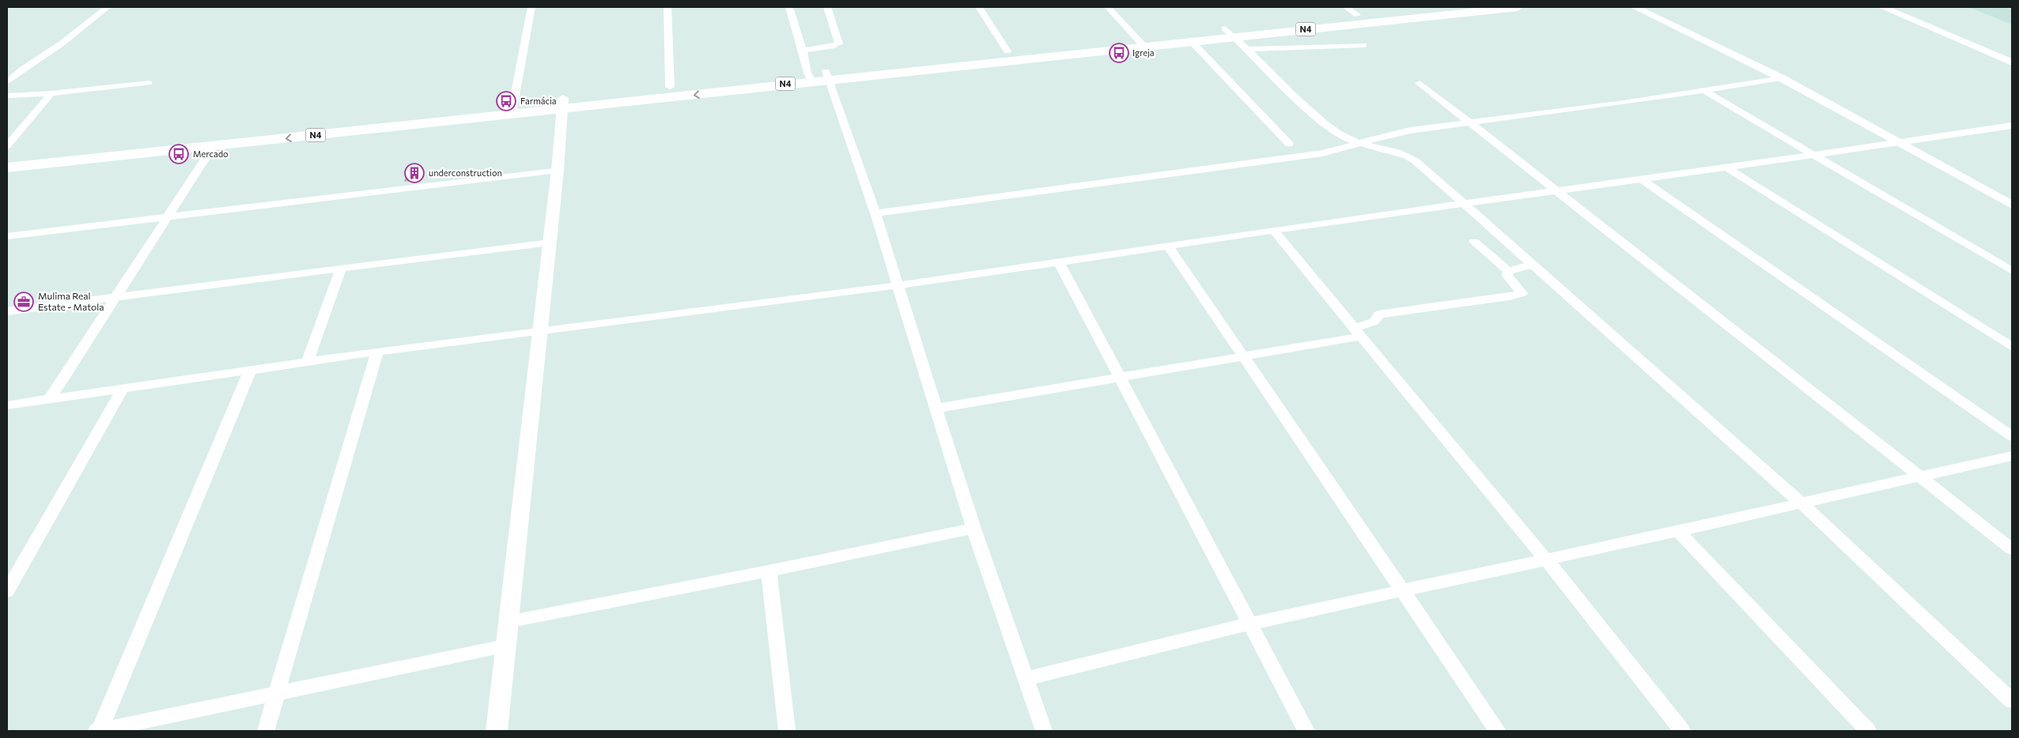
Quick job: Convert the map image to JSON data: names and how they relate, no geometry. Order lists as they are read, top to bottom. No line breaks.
{"streets":{"highway":["N4"]},"places":{"bus stop":["Igreja","Farmácia","Mercado"],"building":["underconstruction"],"office":["Mulima Real Estate - Matola"]}}
